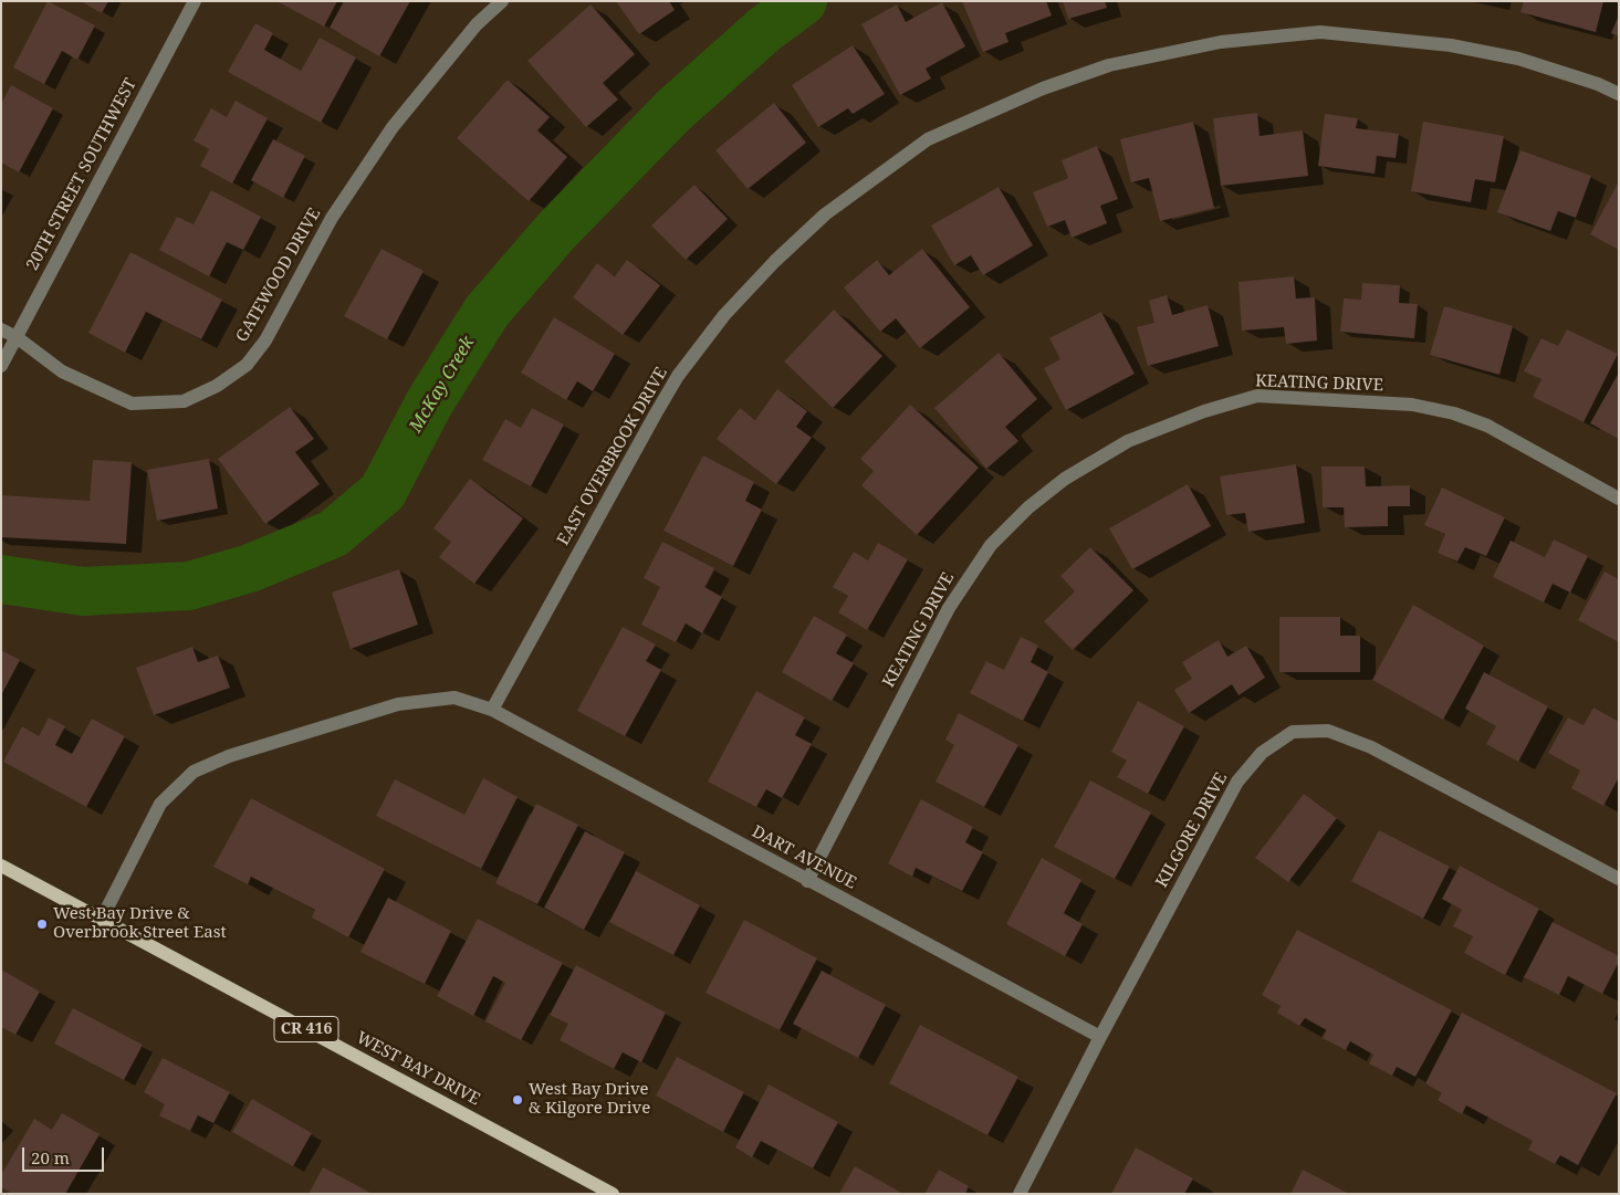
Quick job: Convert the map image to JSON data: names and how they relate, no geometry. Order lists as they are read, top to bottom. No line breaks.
{"streets":{"main road":["CR 416","WEST BAY DRIVE"],"street":["20TH STREET SOUTHWEST","GATEWOOD DRIVE","KEATING DRIVE","EAST OVERBROOK DRIVE","KILGORE DRIVE","DART AVENUE"]},"crossings":[["20TH STREET SOUTHWEST","GATEWOOD DRIVE"],["KEATING DRIVE","DART AVENUE"],["EAST OVERBROOK DRIVE","DART AVENUE"],["KILGORE DRIVE","DART AVENUE"]],"water":["McKay Creek"],"places":["West Bay Drive & Overbrook Street East","West Bay Drive & Kilgore Drive"],"scale_bar":"20 m"}
